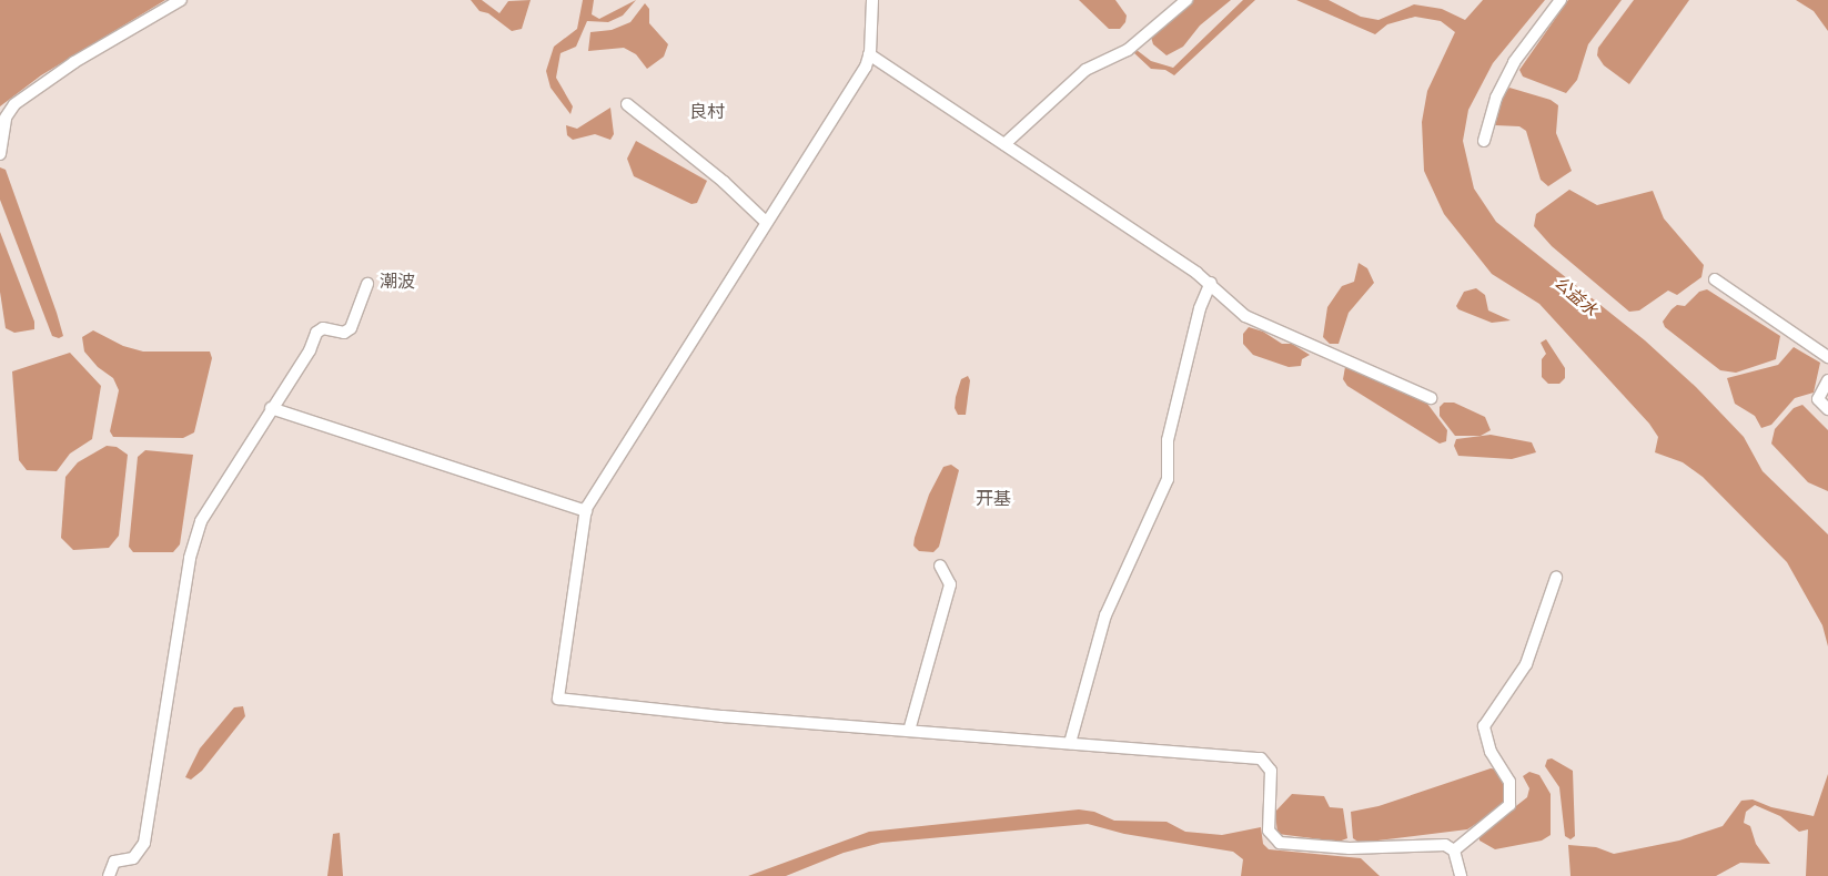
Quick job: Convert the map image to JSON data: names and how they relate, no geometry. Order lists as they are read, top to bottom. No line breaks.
{"districts":["良村","潮波","开基"],"water":["公益水"]}
